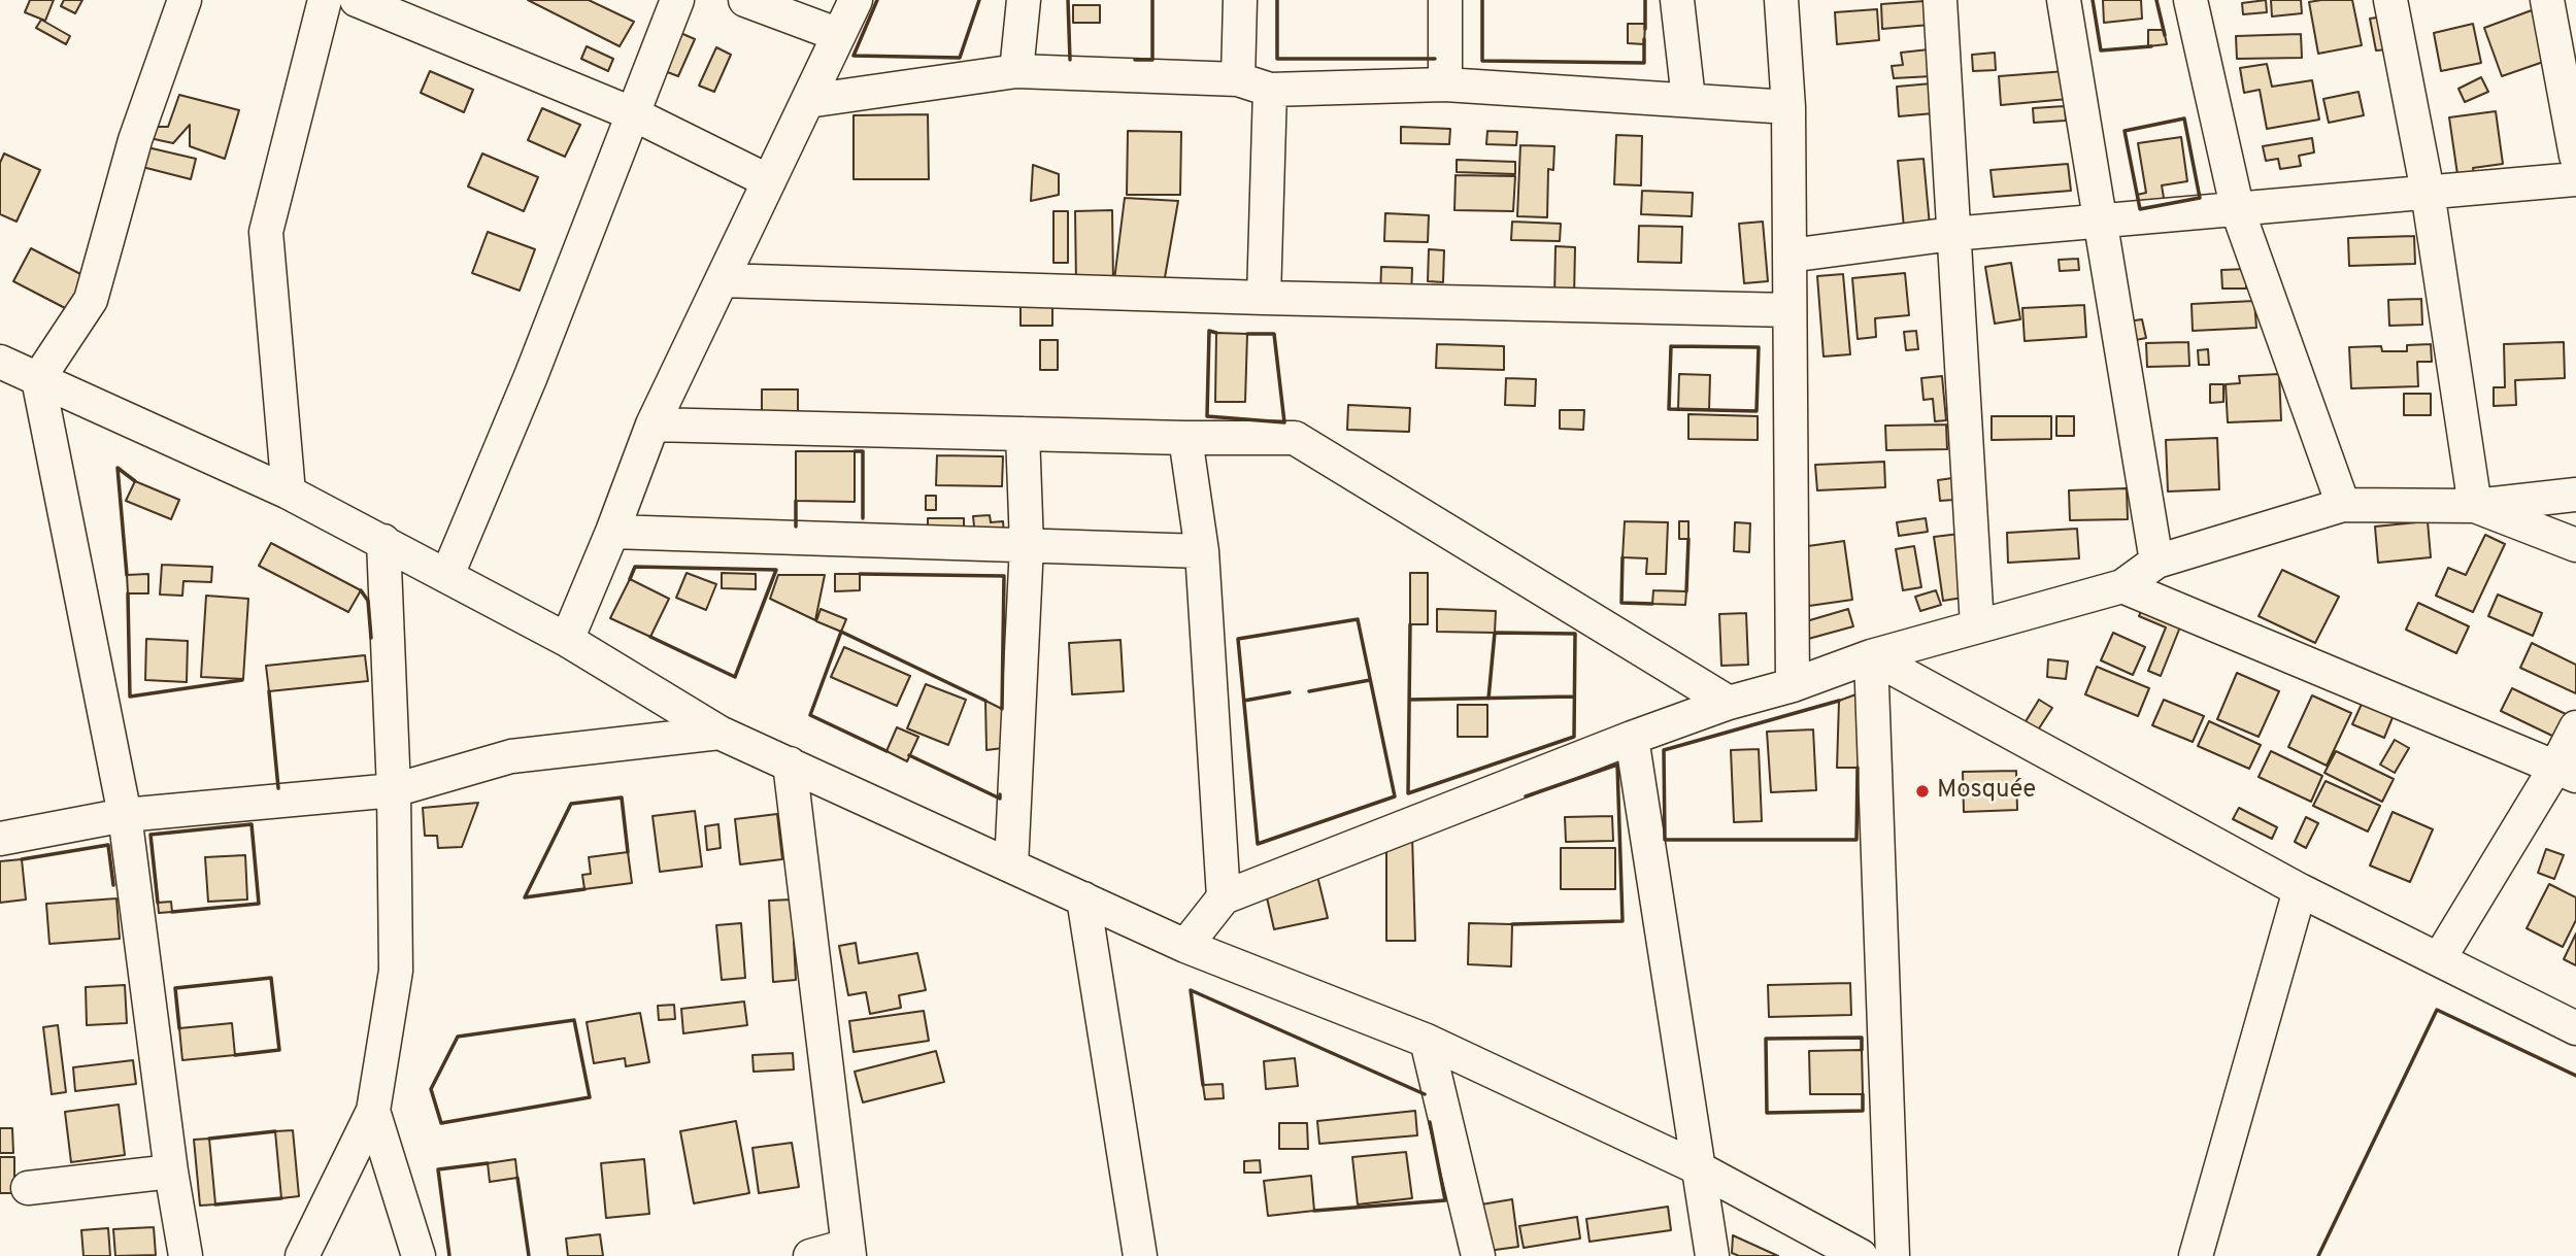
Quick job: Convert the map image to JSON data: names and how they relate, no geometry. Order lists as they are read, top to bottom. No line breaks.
{"places":["Mosquée"]}
